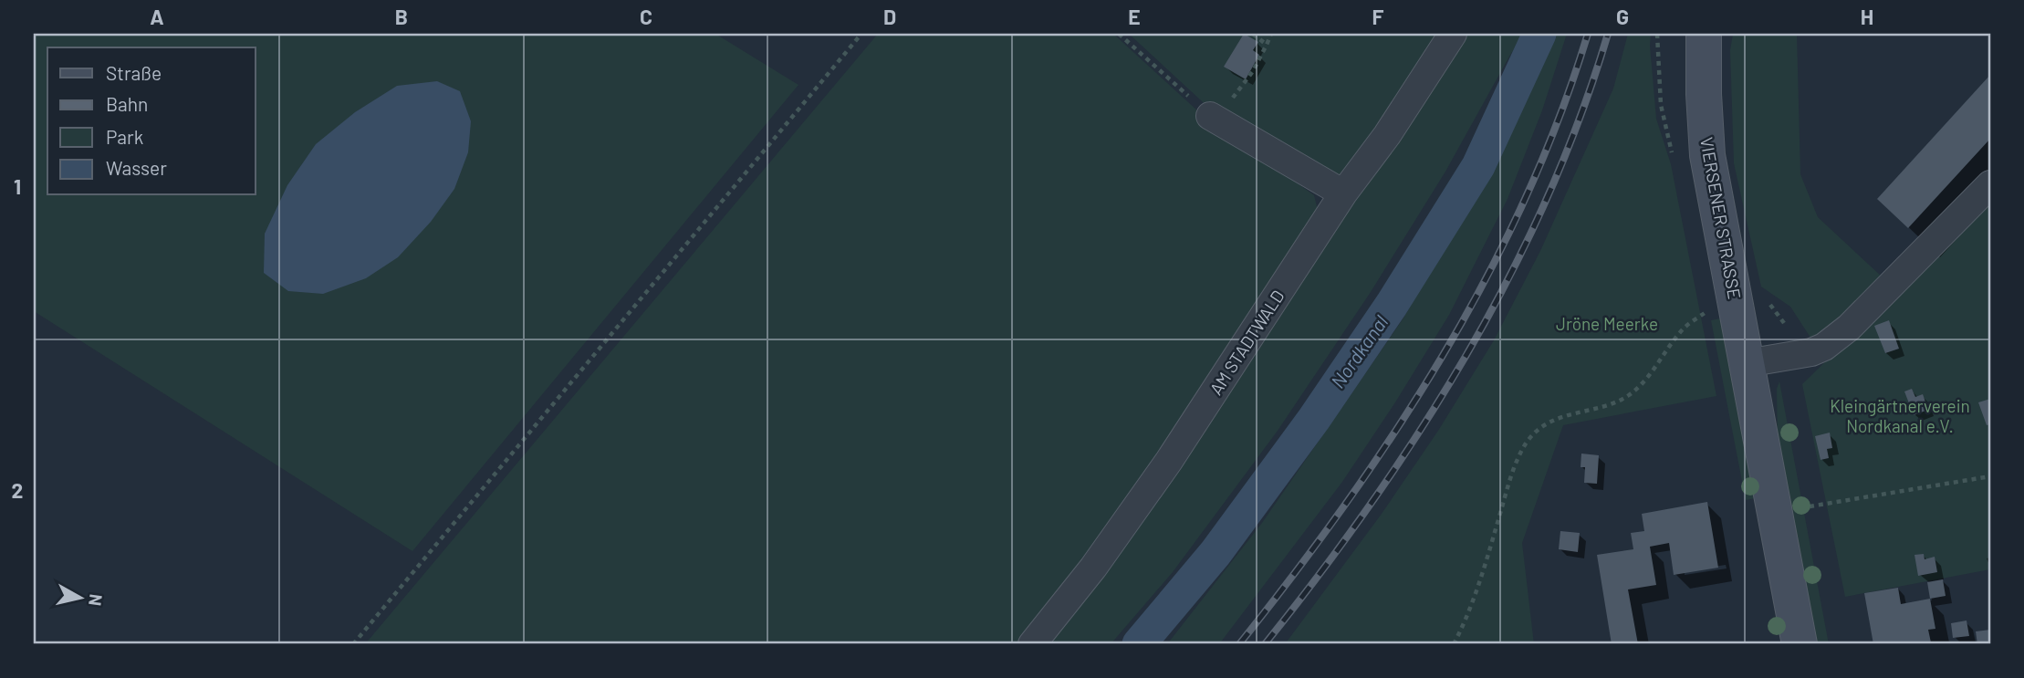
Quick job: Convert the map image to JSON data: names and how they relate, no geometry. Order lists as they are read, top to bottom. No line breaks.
{"streets":{"main road":["VIERSENER STRASSE"],"street":["AM STADTWALD"]},"water":["Nordkanal"],"parks":["Jröne Meerke","Kleingärtnerverein Nordkanal e.V."],"legend":["Straße","Bahn","Park","Wasser"],"north":"right","grid":{"columns":["A","B","C","D","E","F","G","H"],"rows":["1","2"]}}
